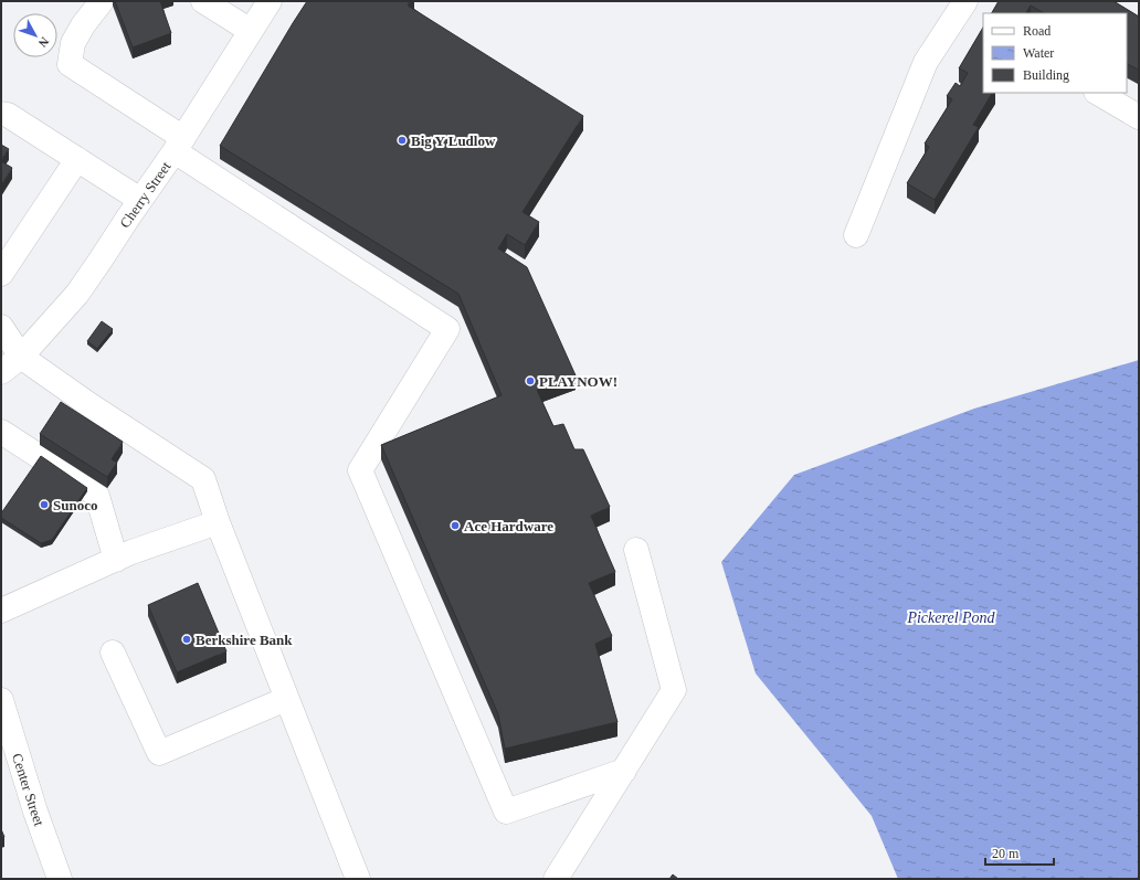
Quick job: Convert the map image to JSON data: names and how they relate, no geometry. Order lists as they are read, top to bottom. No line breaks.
{"streets":{"street":["Cherry Street","Center Street"]},"water":["Pickerel Pond"],"places":["Big Y Ludlow","PLAYNOW!","Sunoco","Ace Hardware","Berkshire Bank"],"legend":["Road","Water","Building"],"scale_bar":"20 m","north":"bottom right"}
